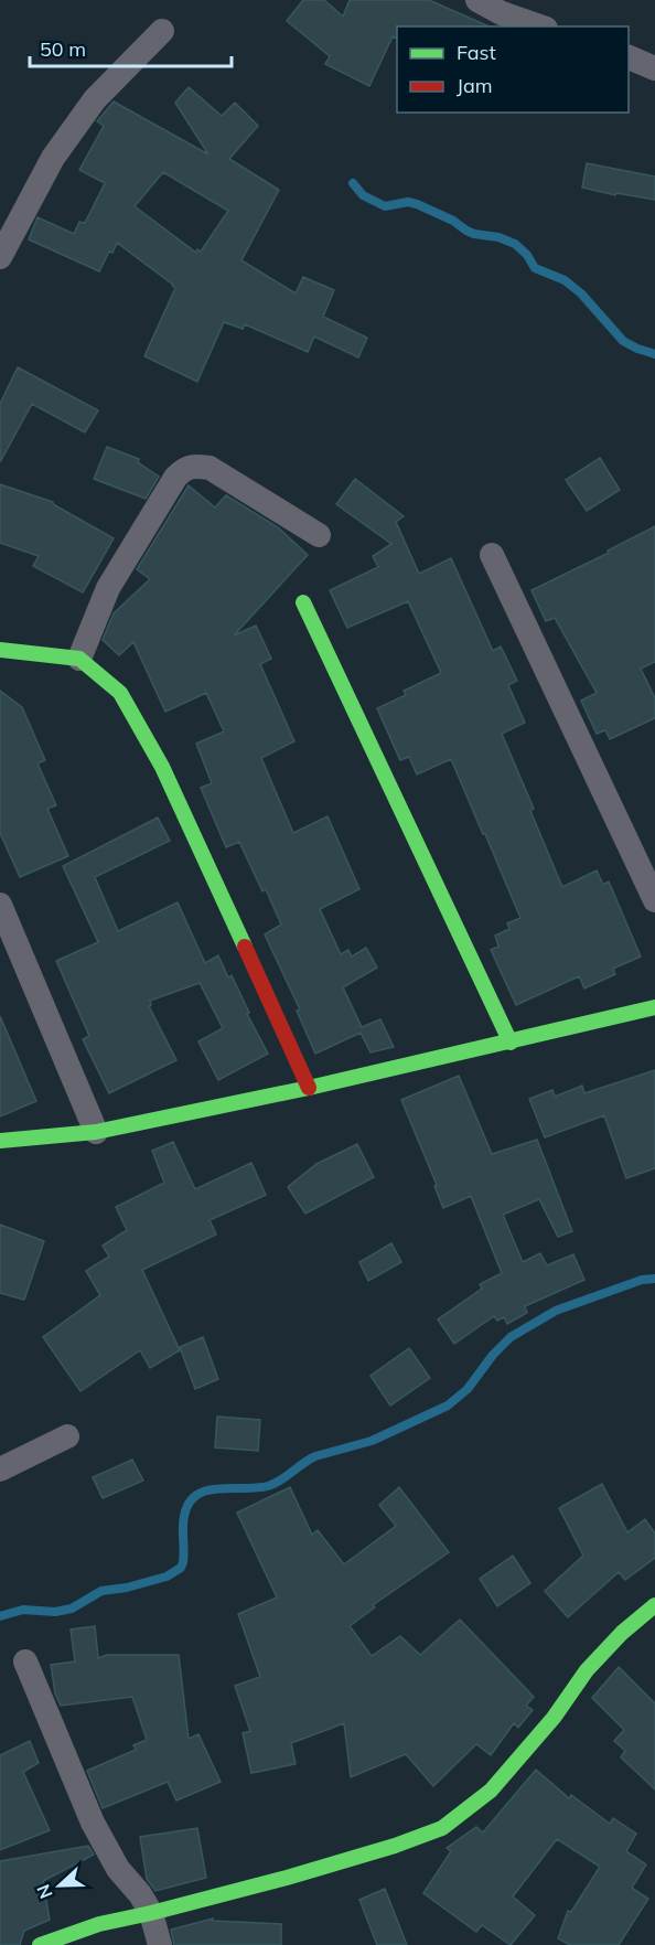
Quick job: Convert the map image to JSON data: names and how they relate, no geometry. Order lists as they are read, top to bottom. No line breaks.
{"legend":["Fast","Jam"],"scale_bar":"50 m","north":"left"}
